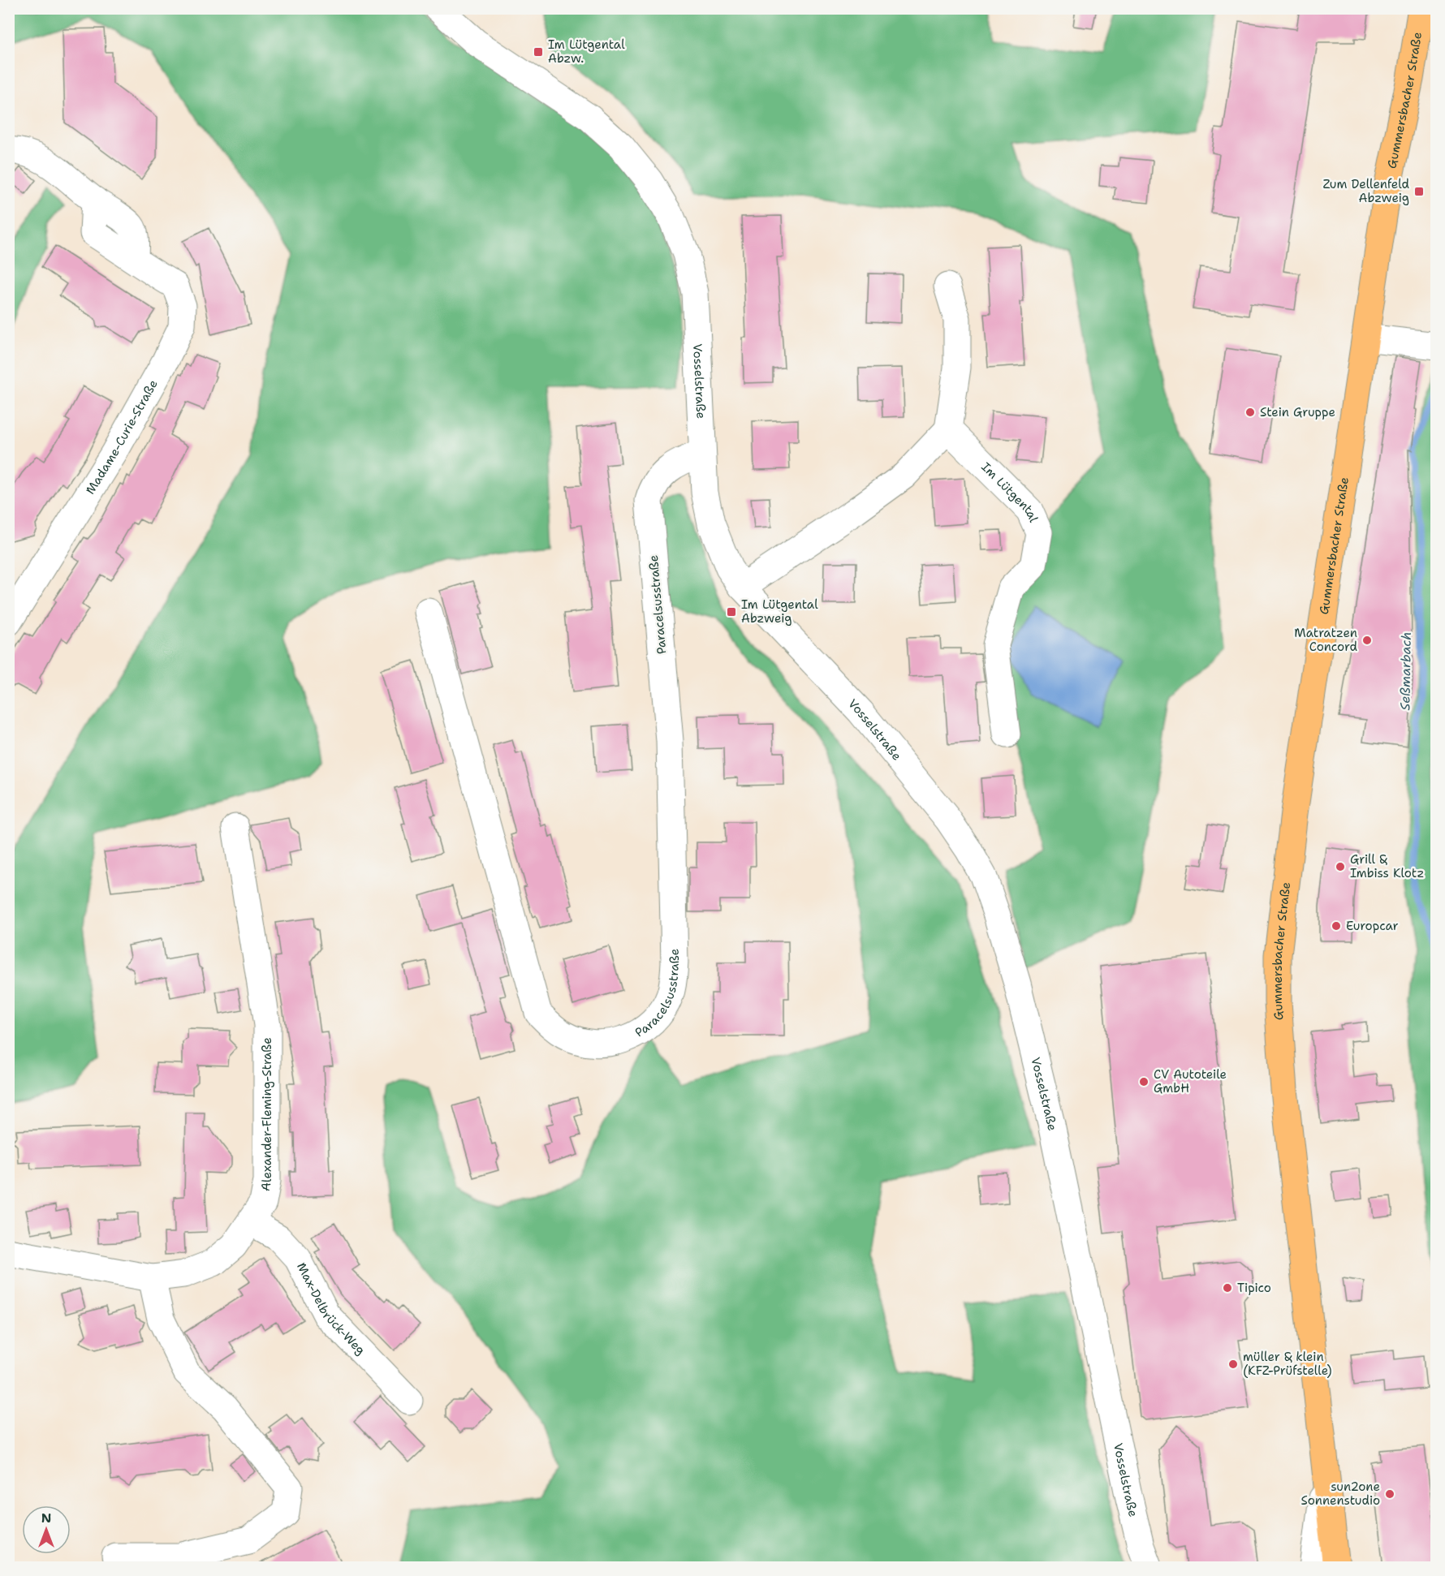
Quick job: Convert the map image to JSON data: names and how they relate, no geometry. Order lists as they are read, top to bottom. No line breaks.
{"streets":{"main road":["Gummersbacher Straße"],"street":["Vosselstraße","Madame-Curie-Straße","Im Lütgental","Paracelsusstraße","Alexander-Fleming-Straße","Max-Delbrück-Weg"]},"crossings":[["Vosselstraße","Paracelsusstraße"],["Alexander-Fleming-Straße","Max-Delbrück-Weg"]],"water":["Seßmarbach"],"places":{"transit":["Im Lütgental Abzw.","Zum Dellenfeld Abzweig","Im Lütgental Abzweig"],"other":["Stein Gruppe","Matratzen Concord","Grill & Imbiss Klotz","Europcar","CV Autoteile GmbH","Tipico","müller & klein (KFZ-Prüfstelle)","sun2one Sonnenstudio"]},"north":"top"}
